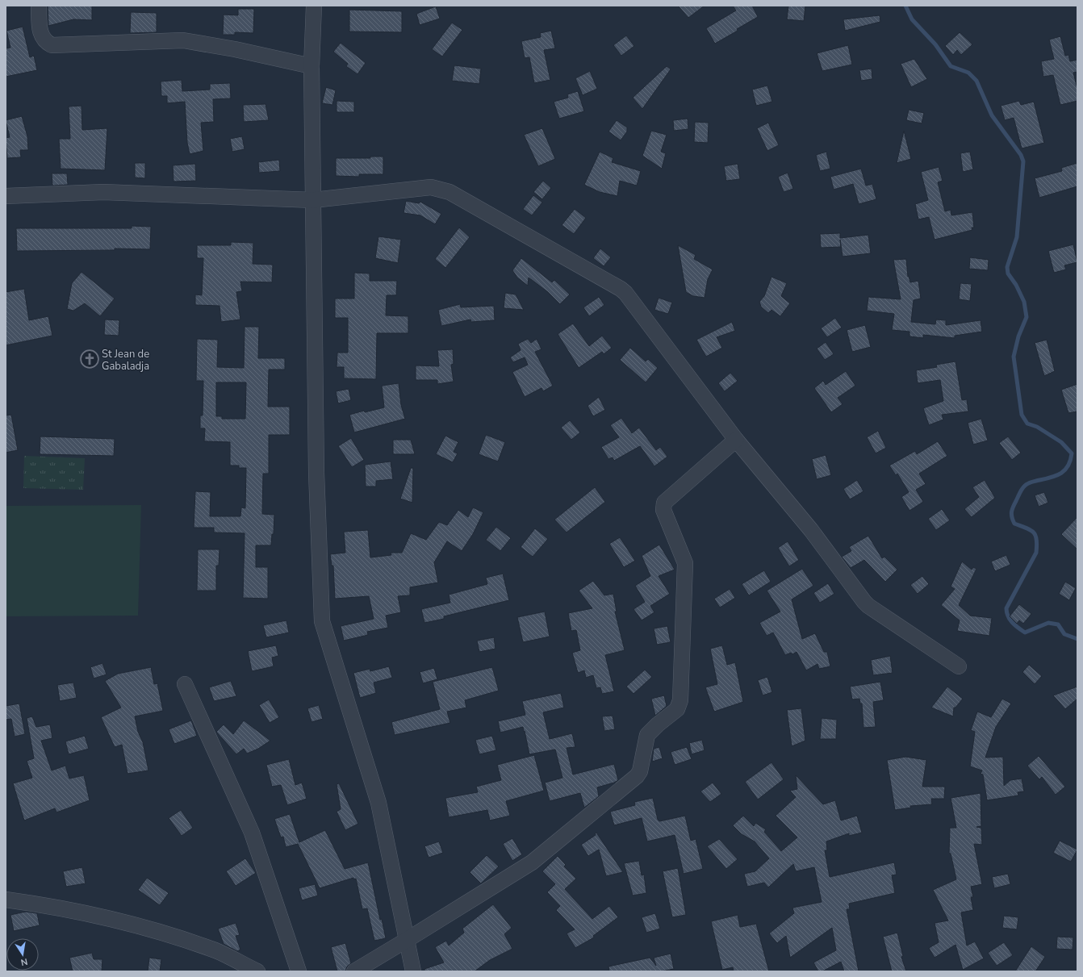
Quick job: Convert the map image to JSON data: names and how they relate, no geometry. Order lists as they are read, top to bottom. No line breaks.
{"places":{"church":["St Jean de Gabaladja"]},"north":"bottom"}
